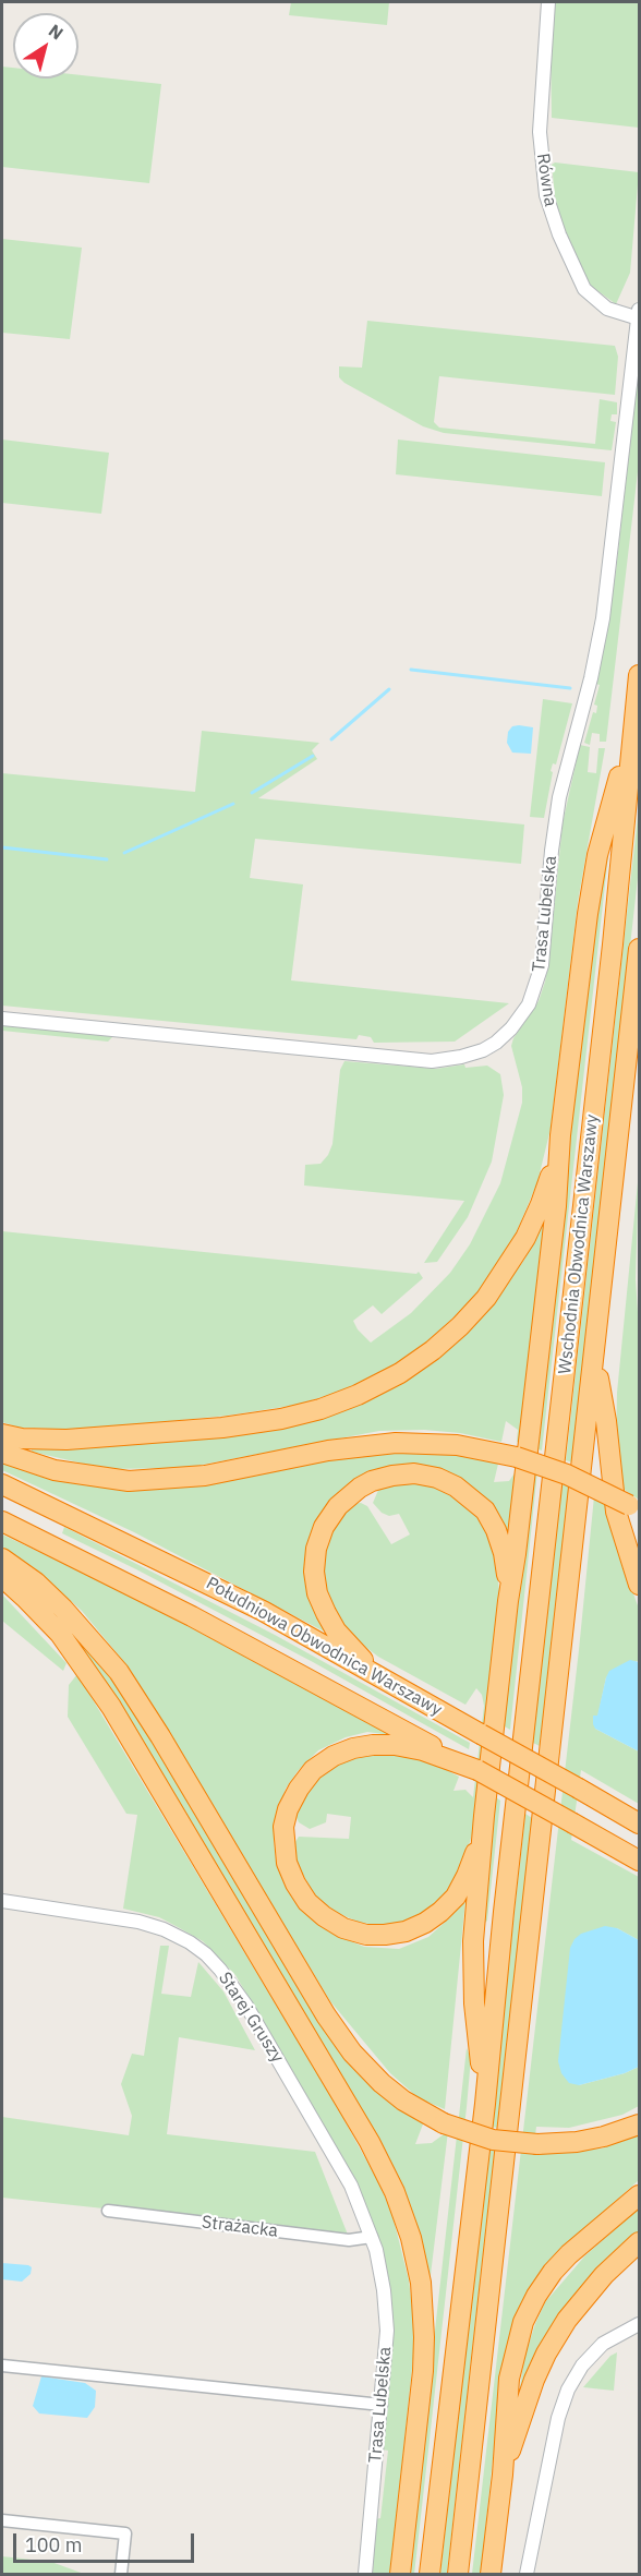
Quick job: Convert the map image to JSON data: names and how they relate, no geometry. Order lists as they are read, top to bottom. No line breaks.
{"streets":{"highway":["Wschodnia Obwodnica Warszawy","Południowa Obwodnica Warszawy"],"street":["Równa","Trasa Lubelska","Starej Gruszy","Strażacka"]},"crossings":[["Równa","Trasa Lubelska"],["Trasa Lubelska","Starej Gruszy"],["Trasa Lubelska","Strażacka"],["Starej Gruszy","Strażacka"]],"scale_bar":"100 m","north":"top right"}
